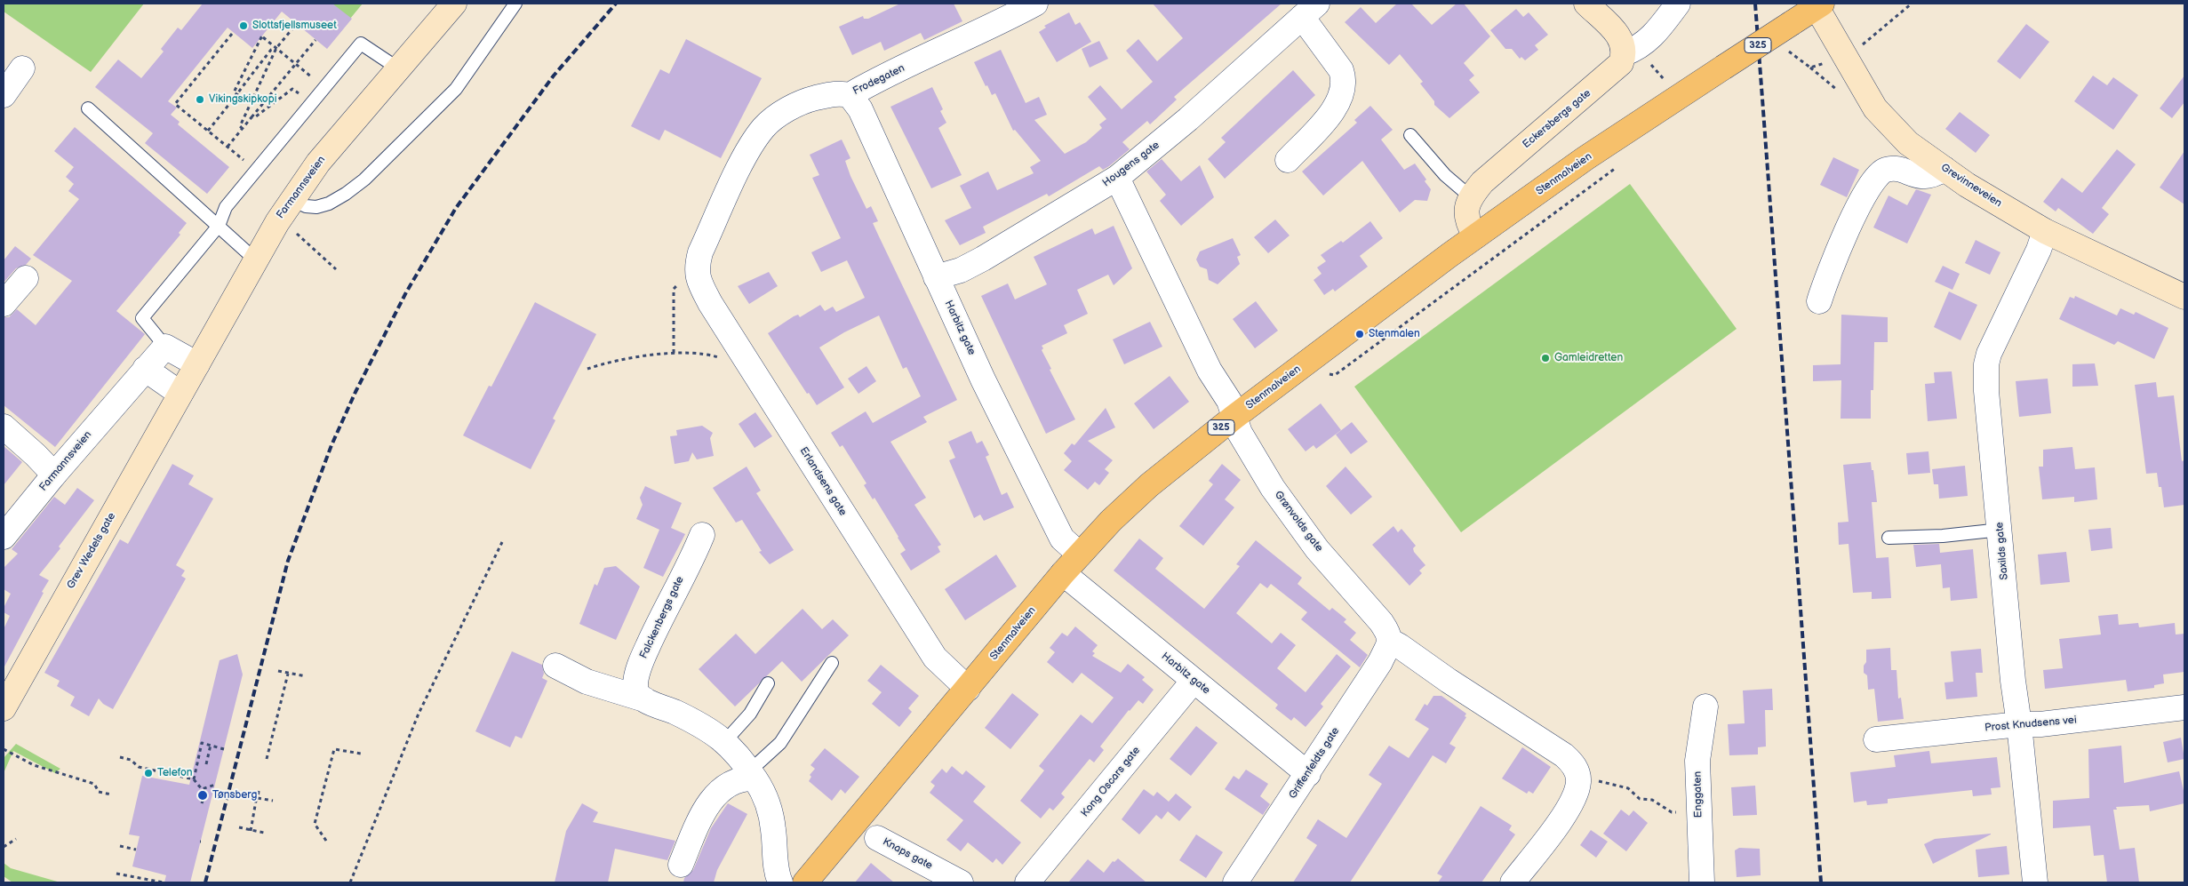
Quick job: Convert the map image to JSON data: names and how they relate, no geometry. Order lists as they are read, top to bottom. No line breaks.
{"streets":{"main road":["325","Eckersbergs gate","Stenmalveien","Grevinneveien","Farmannsveien","Grev Wedels gate"],"street":["Frodegaten","Hougens gate","Harbitz gate","Erlandsens gate","Grønvolds gate","Saxilds gate","Falckenbergs gate","Prost Knudsens vei","Griffenfeldts gate","Kong Oscars gate","Enggaten","Knaps gate"]},"crossings":[["Frodegaten","Harbitz gate"],["Frodegaten","Erlandsens gate"],["Hougens gate","Harbitz gate"],["Hougens gate","Grønvolds gate"],["Stenmalveien","Grevinneveien"],["Stenmalveien","Harbitz gate"],["Stenmalveien","Erlandsens gate"],["Stenmalveien","Grønvolds gate"],["Grevinneveien","Saxilds gate"],["Farmannsveien","Grev Wedels gate"],["Harbitz gate","Griffenfeldts gate"],["Harbitz gate","Kong Oscars gate"],["Grønvolds gate","Griffenfeldts gate"],["Saxilds gate","Prost Knudsens vei"]],"places":["Slottsfjellsmuseet","Vikingskipkopi","Stenmalen","Gamleidretten","Telefon","Tønsberg"]}
